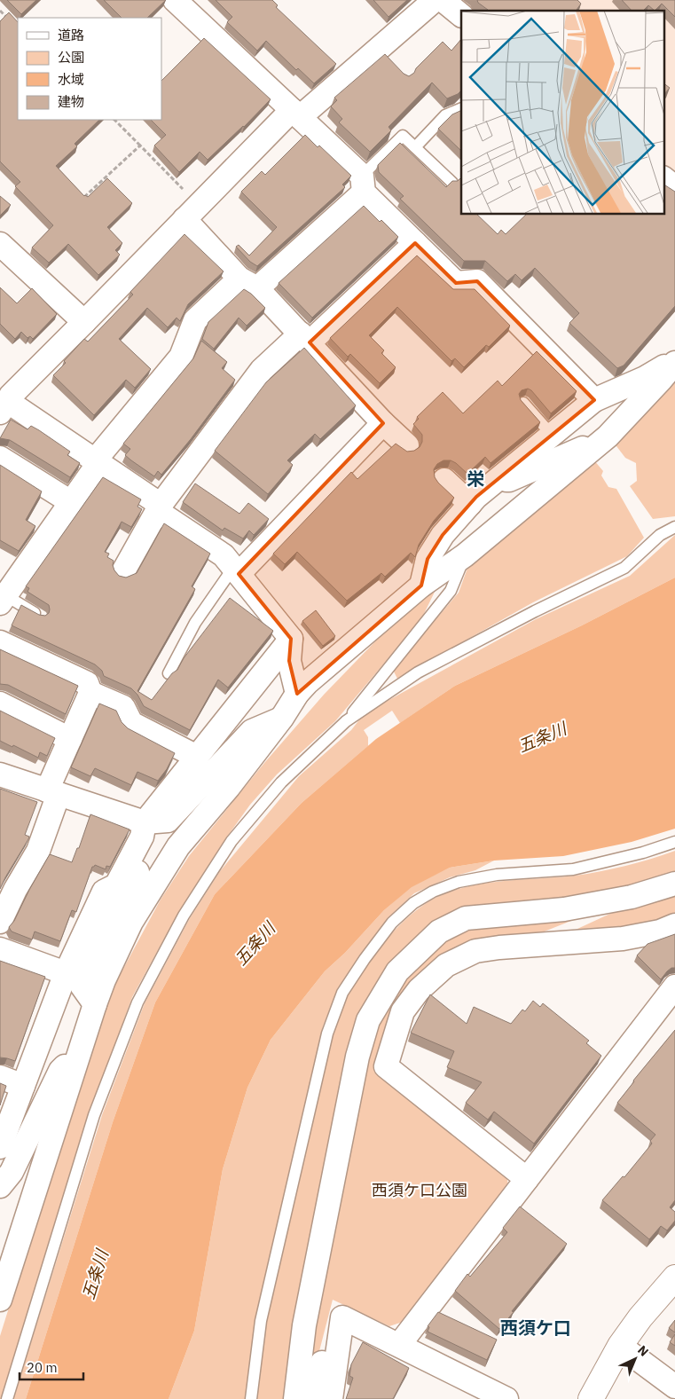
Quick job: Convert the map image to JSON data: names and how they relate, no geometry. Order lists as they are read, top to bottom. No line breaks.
{"districts":["栄","西須ケ口"],"water":["五条川"],"parks":["西須ケ口公園"],"legend":["道路","公園","水域","建物"],"scale_bar":"20 m","north":"top right"}
